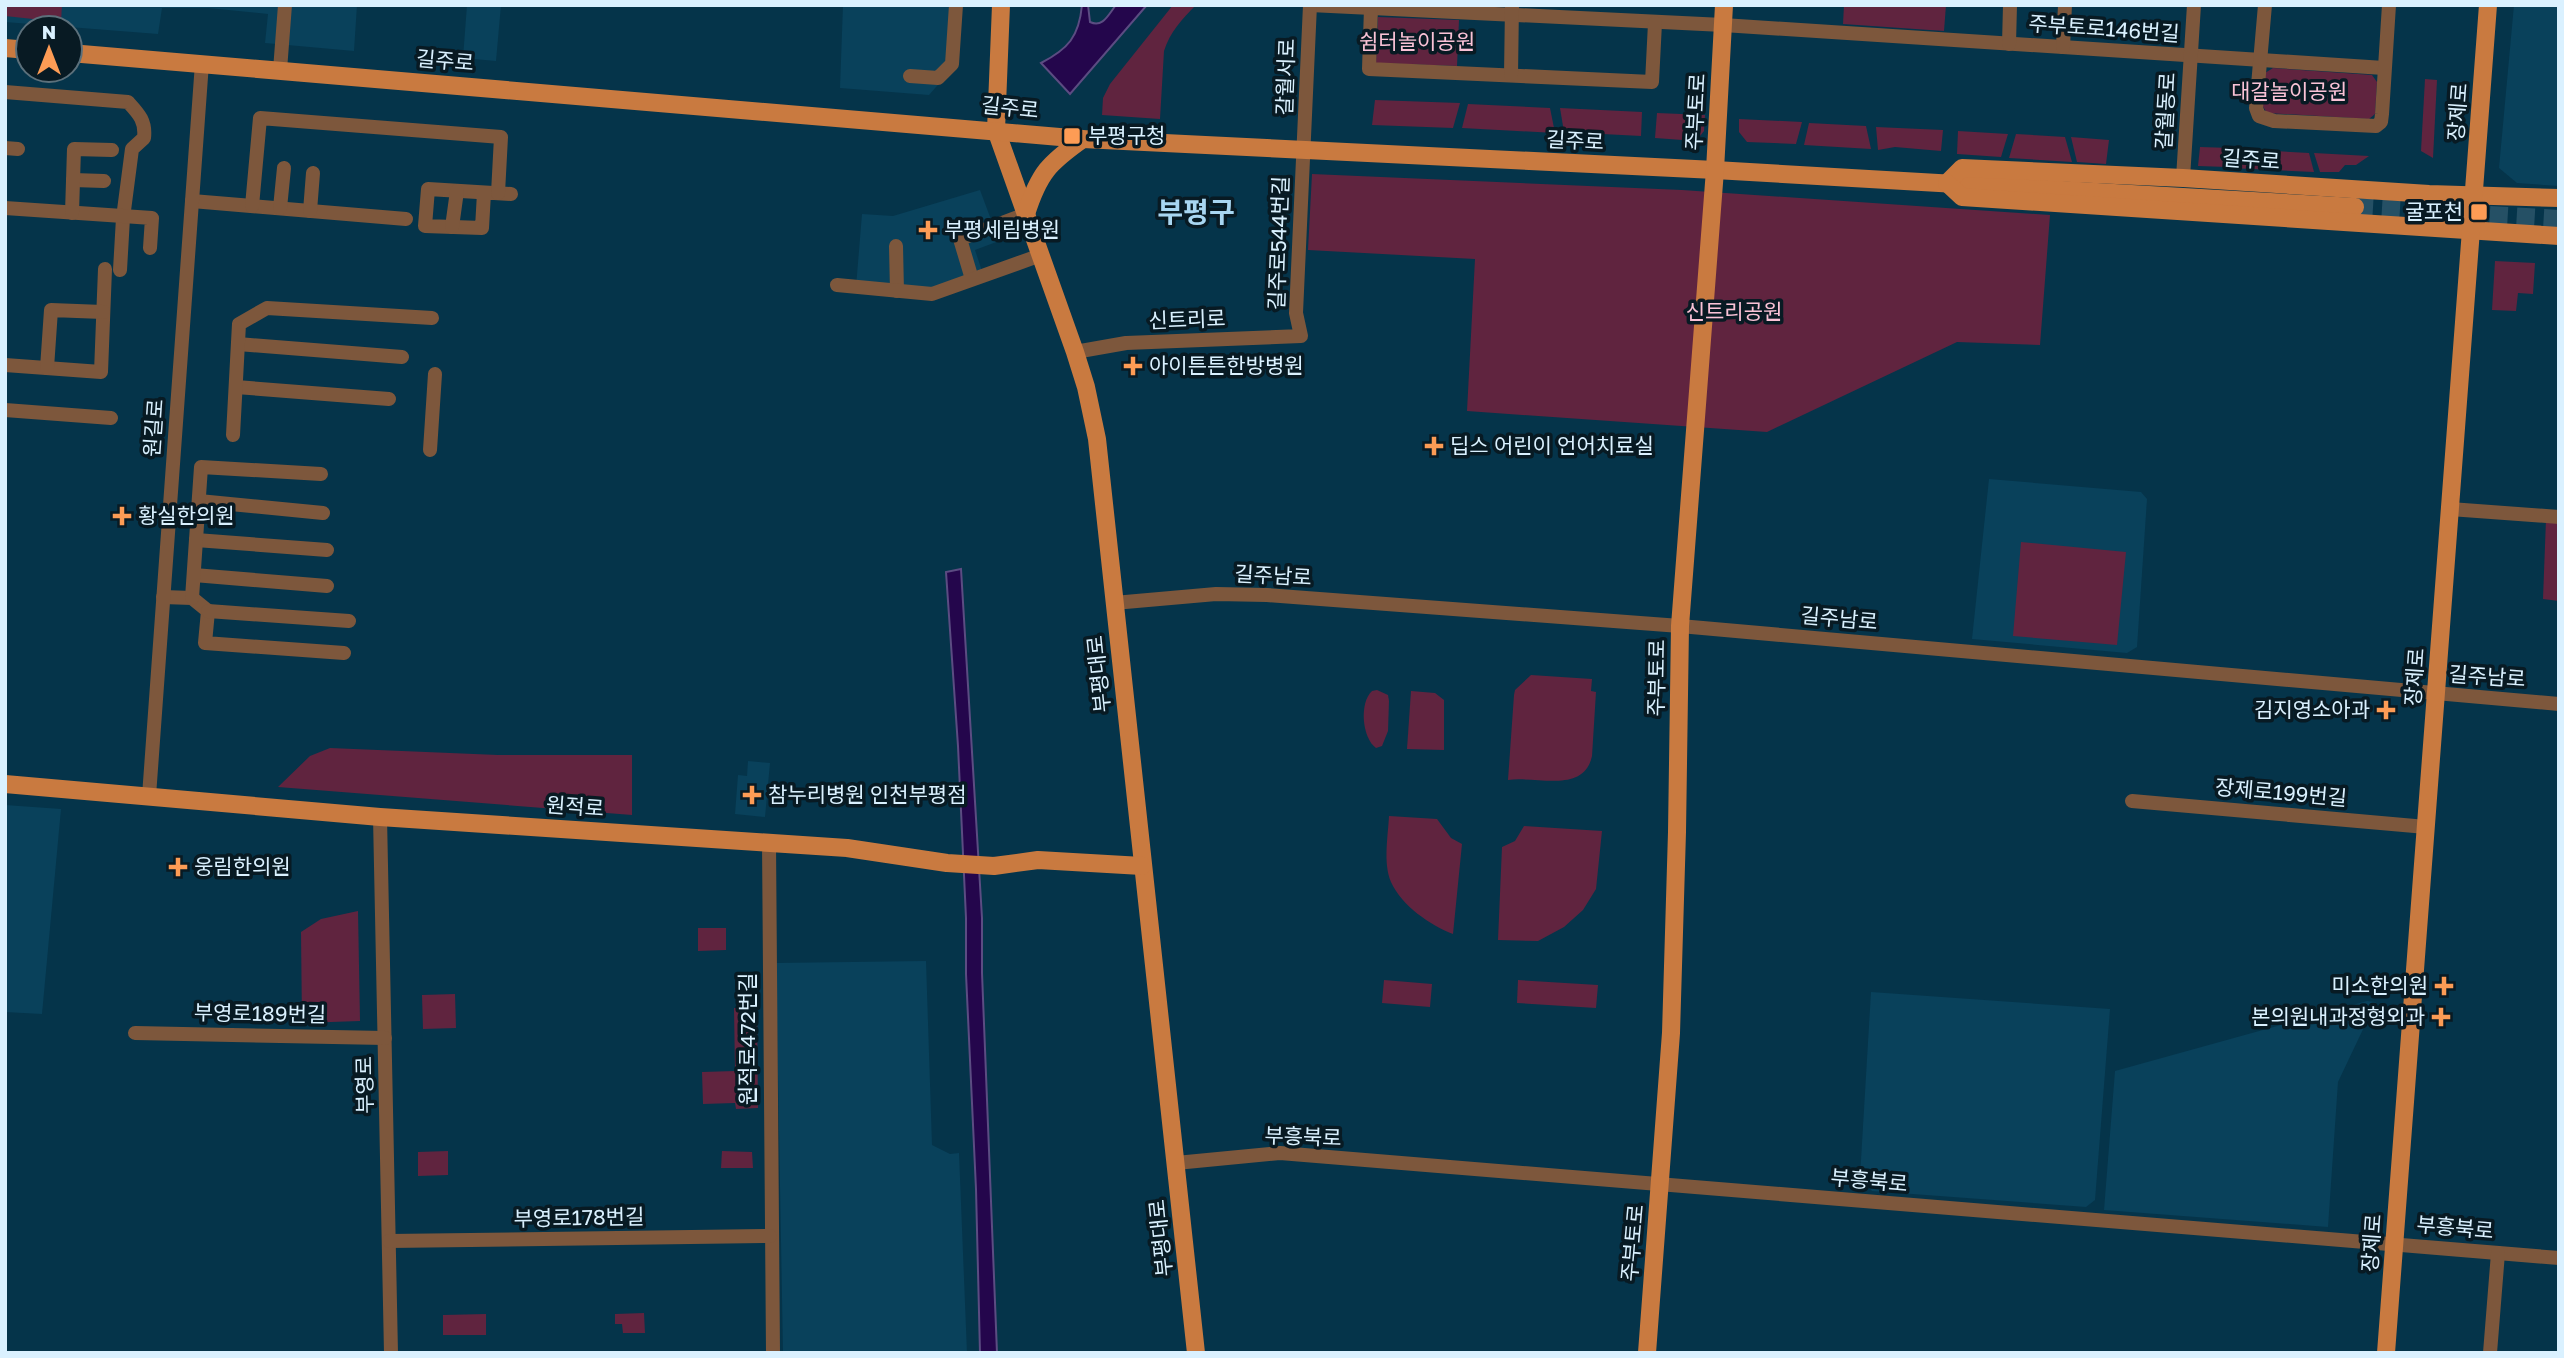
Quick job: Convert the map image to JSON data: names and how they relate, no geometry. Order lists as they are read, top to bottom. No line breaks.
{"streets":{"main road":["길주로","주부토로","장제로","부평대로","원적로"],"street":["주부토로146번길","갈월서로","갈월동로","길주로544번길","신트리로","원길로","길주남로","장제로199번길","부영로189번길","원적로472번길","부영로","부흥북로","부영로178번길"]},"crossings":[["주부토로146번길","갈월서로"],["주부토로146번길","갈월동로"],["주부토로146번길","주부토로"],["길주로","갈월서로"],["길주로","갈월동로"],["길주로","주부토로"],["길주로","장제로"],["길주로","길주로544번길"],["길주로","원길로"],["길주로","부평대로"],["갈월서로","길주로544번길"],["주부토로","길주남로"],["주부토로","부흥북로"],["장제로","길주남로"],["장제로","장제로199번길"],["장제로","부흥북로"],["길주로544번길","신트리로"],["신트리로","부평대로"],["원길로","원적로"],["길주남로","부평대로"],["부평대로","원적로"],["부평대로","부흥북로"],["원적로","원적로472번길"],["원적로","부영로"],["부영로189번길","부영로"],["원적로472번길","부영로178번길"],["부영로","부영로178번길"]],"districts":["부평구"],"parks":["쉼터놀이공원","대갈놀이공원","신트리공원"],"places":{"transit":["부평구청","굴포천"],"health":["부평세림병원","아이튼튼한방병원","딥스 어린이 언어치료실","황실한의원","김지영소아과","참누리병원 인천부평점","웅림한의원","미소한의원","본의원내과정형외과"]},"north":"top"}
